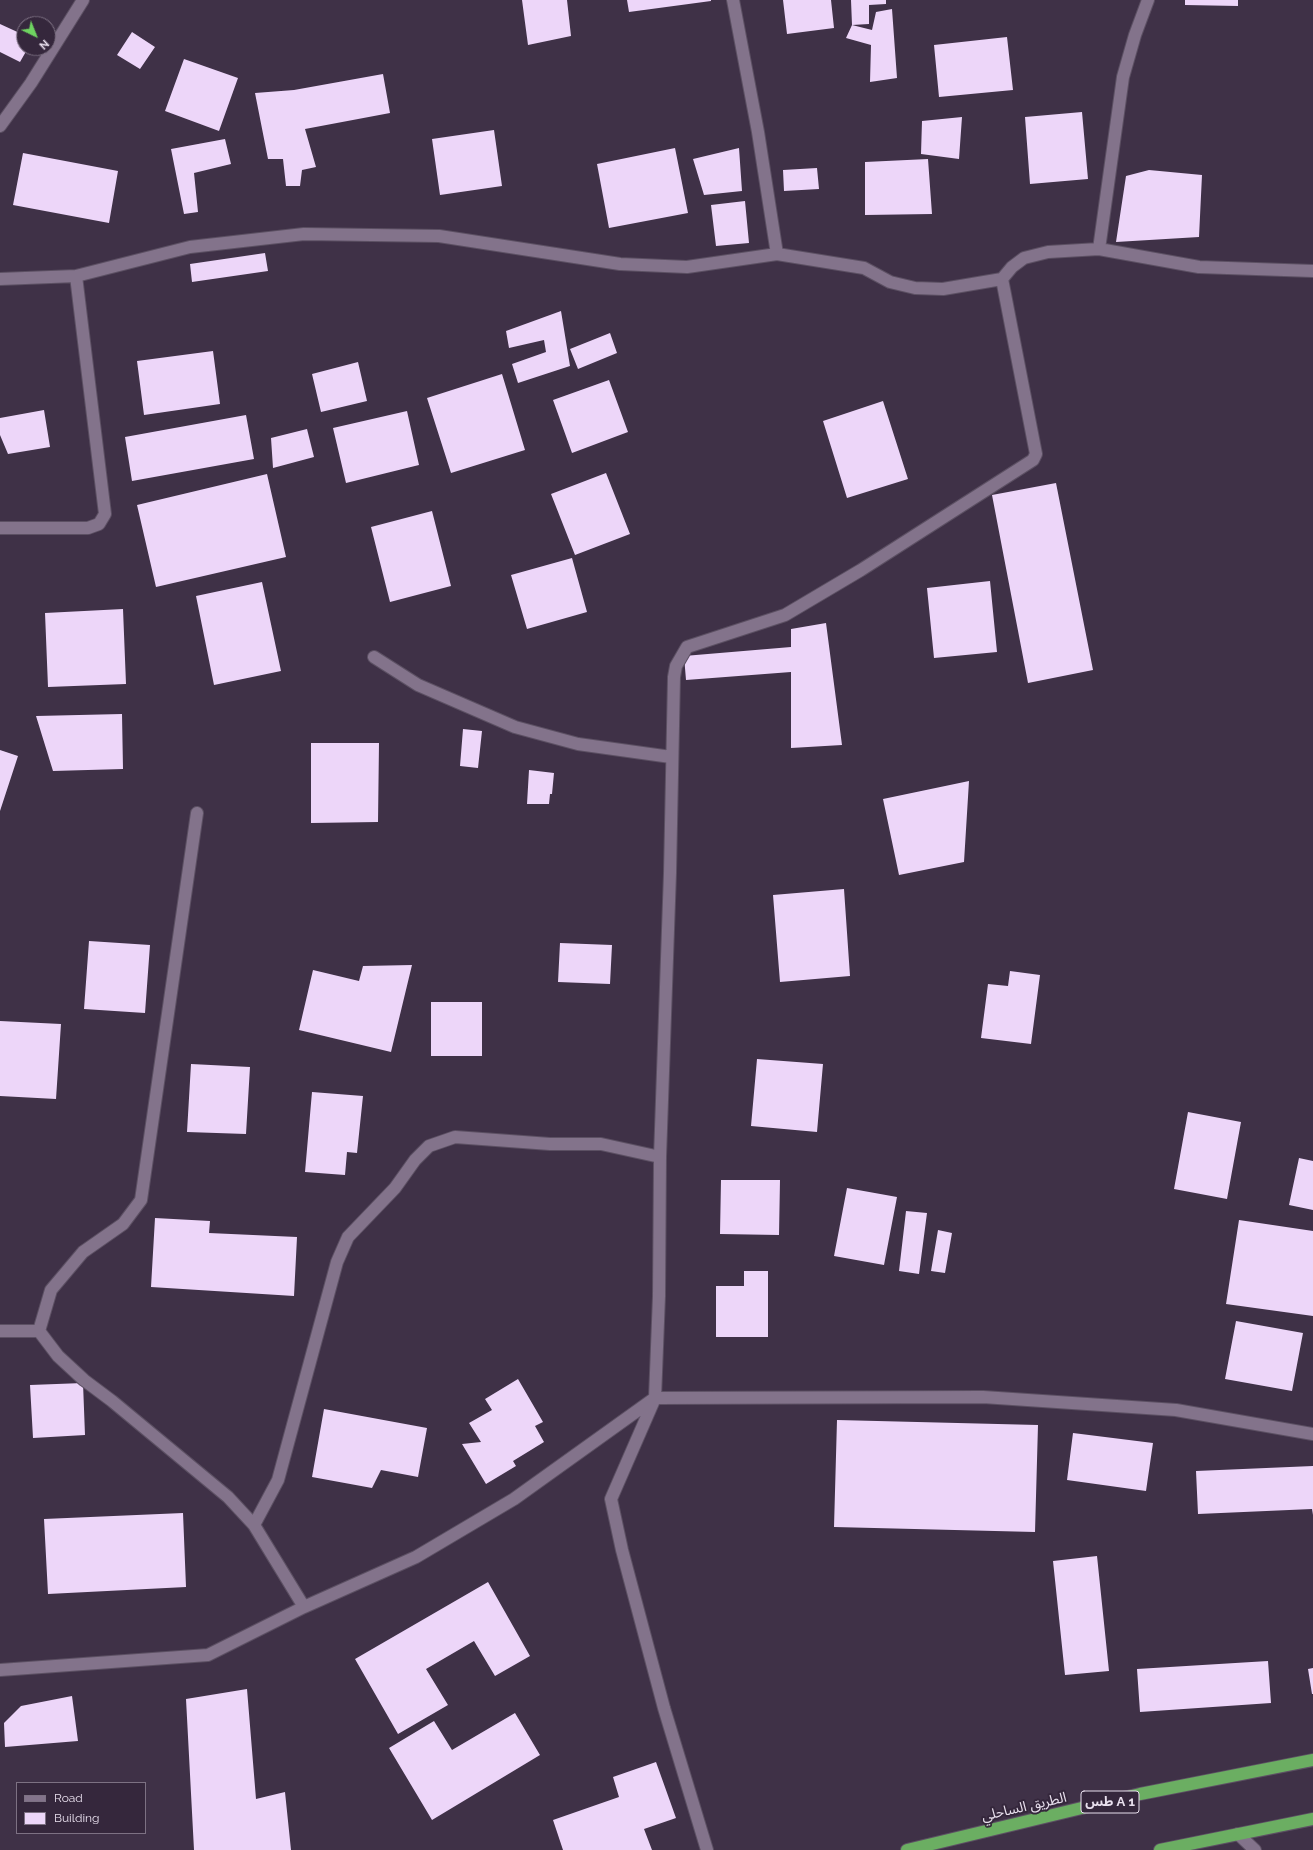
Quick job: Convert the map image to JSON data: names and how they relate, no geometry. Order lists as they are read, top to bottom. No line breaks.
{"streets":{"highway":["طس A 1","الطريق الساحلي"]},"legend":["Road","Building"],"north":"bottom right"}
